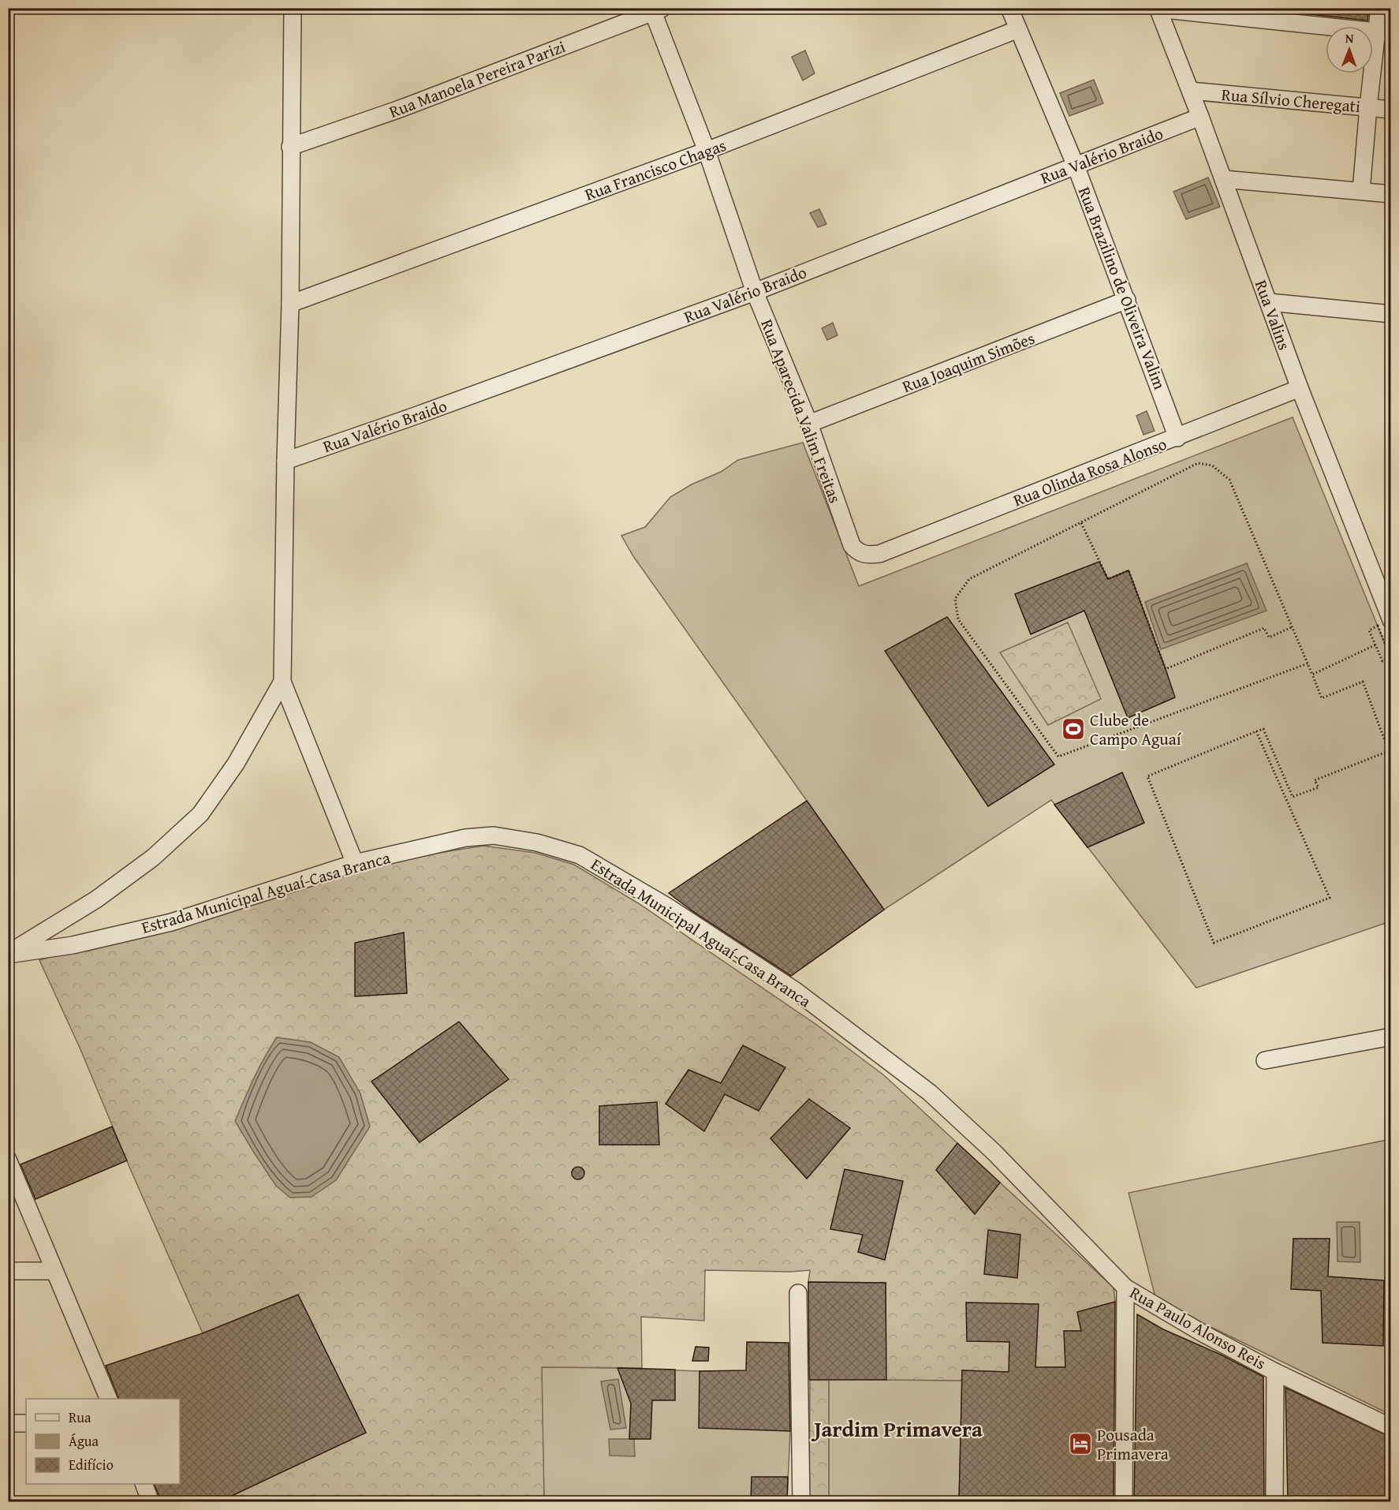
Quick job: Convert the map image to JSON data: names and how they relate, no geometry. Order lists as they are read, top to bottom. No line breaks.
{"streets":{"street":["Rua Manoela Pereira Parizi","Rua Sílvio Cheregati","Rua Valério Braido","Rua Francisco Chagas","Rua Brazilino de Oliveira Valim","Rua Valins","Rua Joaquim Simões","Rua Aparecida Valim Freitas","Rua Olinda Rosa Alonso","Estrada Municipal Aguaí-Casa Branca","Rua Paulo Alonso Reis"]},"crossings":[["Rua Manoela Pereira Parizi","Rua Aparecida Valim Freitas"],["Rua Sílvio Cheregati","Rua Valins"],["Rua Valério Braido","Rua Brazilino de Oliveira Valim"],["Rua Valério Braido","Rua Valins"],["Rua Valério Braido","Rua Aparecida Valim Freitas"],["Rua Francisco Chagas","Rua Brazilino de Oliveira Valim"],["Rua Francisco Chagas","Rua Aparecida Valim Freitas"],["Rua Brazilino de Oliveira Valim","Rua Joaquim Simões"],["Rua Brazilino de Oliveira Valim","Rua Olinda Rosa Alonso"],["Rua Valins","Rua Olinda Rosa Alonso"],["Rua Joaquim Simões","Rua Aparecida Valim Freitas"],["Rua Aparecida Valim Freitas","Rua Olinda Rosa Alonso"],["Estrada Municipal Aguaí-Casa Branca","Rua Paulo Alonso Reis"]],"districts":["Jardim Primavera"],"places":{"sports":["Clube de Campo Aguaí"],"hotel":["Pousada Primavera"]},"legend":["Rua","Água","Edifício"],"north":"top"}
